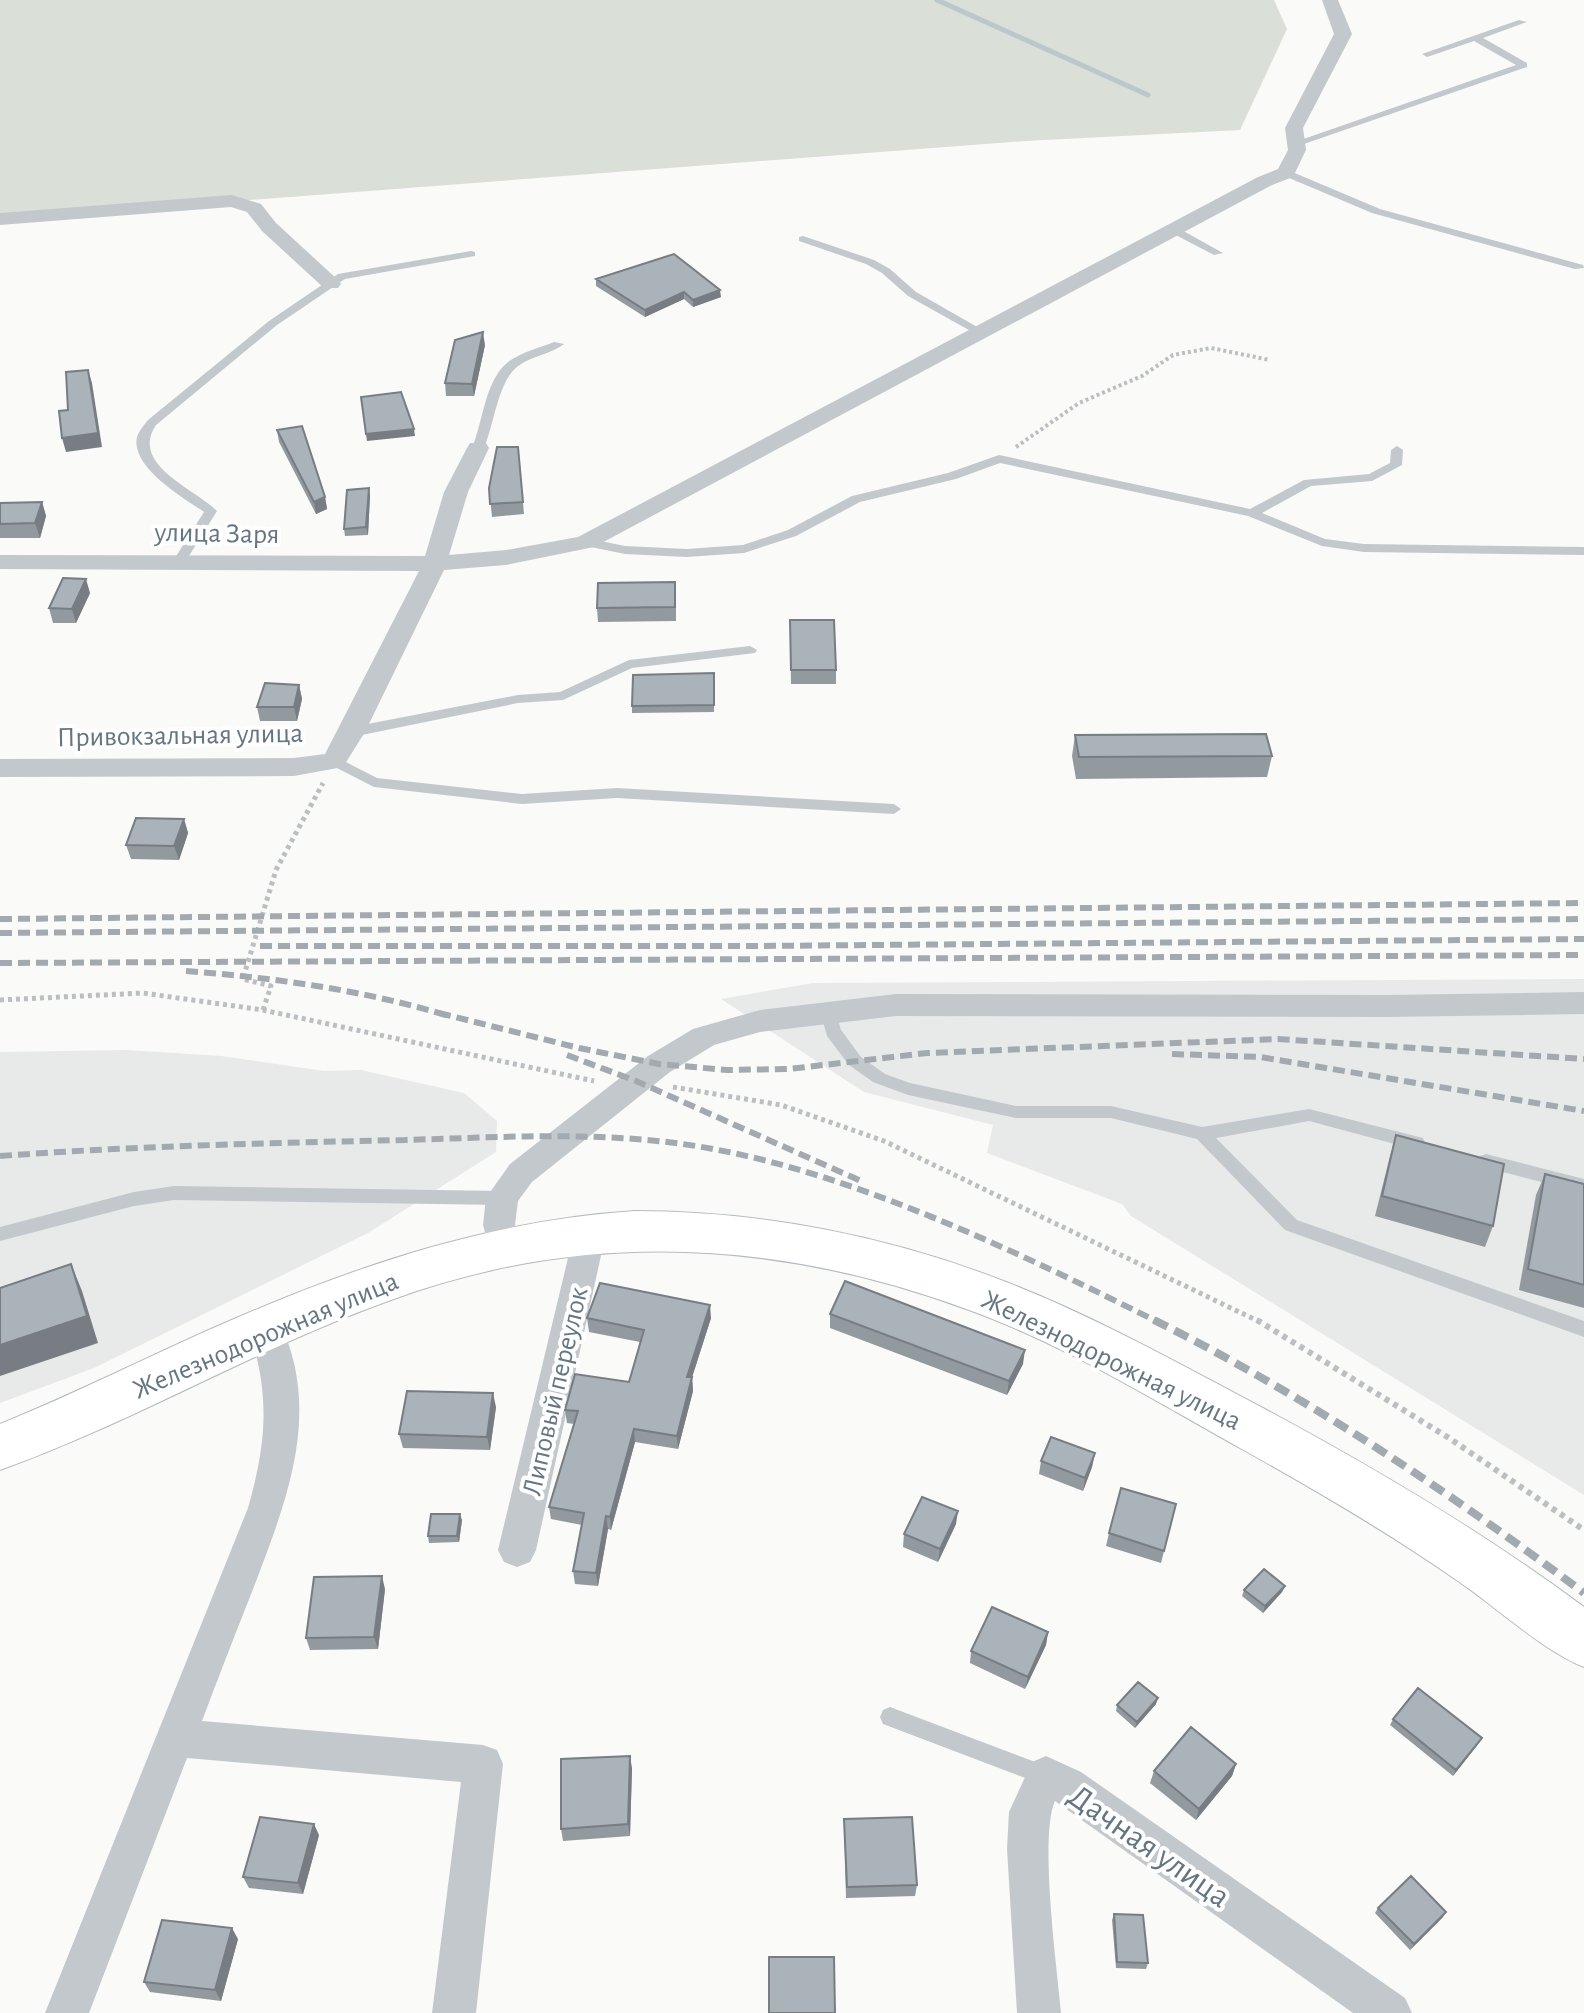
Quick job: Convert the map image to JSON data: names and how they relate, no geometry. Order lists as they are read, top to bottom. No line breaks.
{"streets":{"street":["улица Заря","Привокзальная улица","Железнодорожная улица","Липовый переулок","Дачная улица"]},"crossings":[["улица Заря","Привокзальная улица"],["Железнодорожная улица","Липовый переулок"]]}
